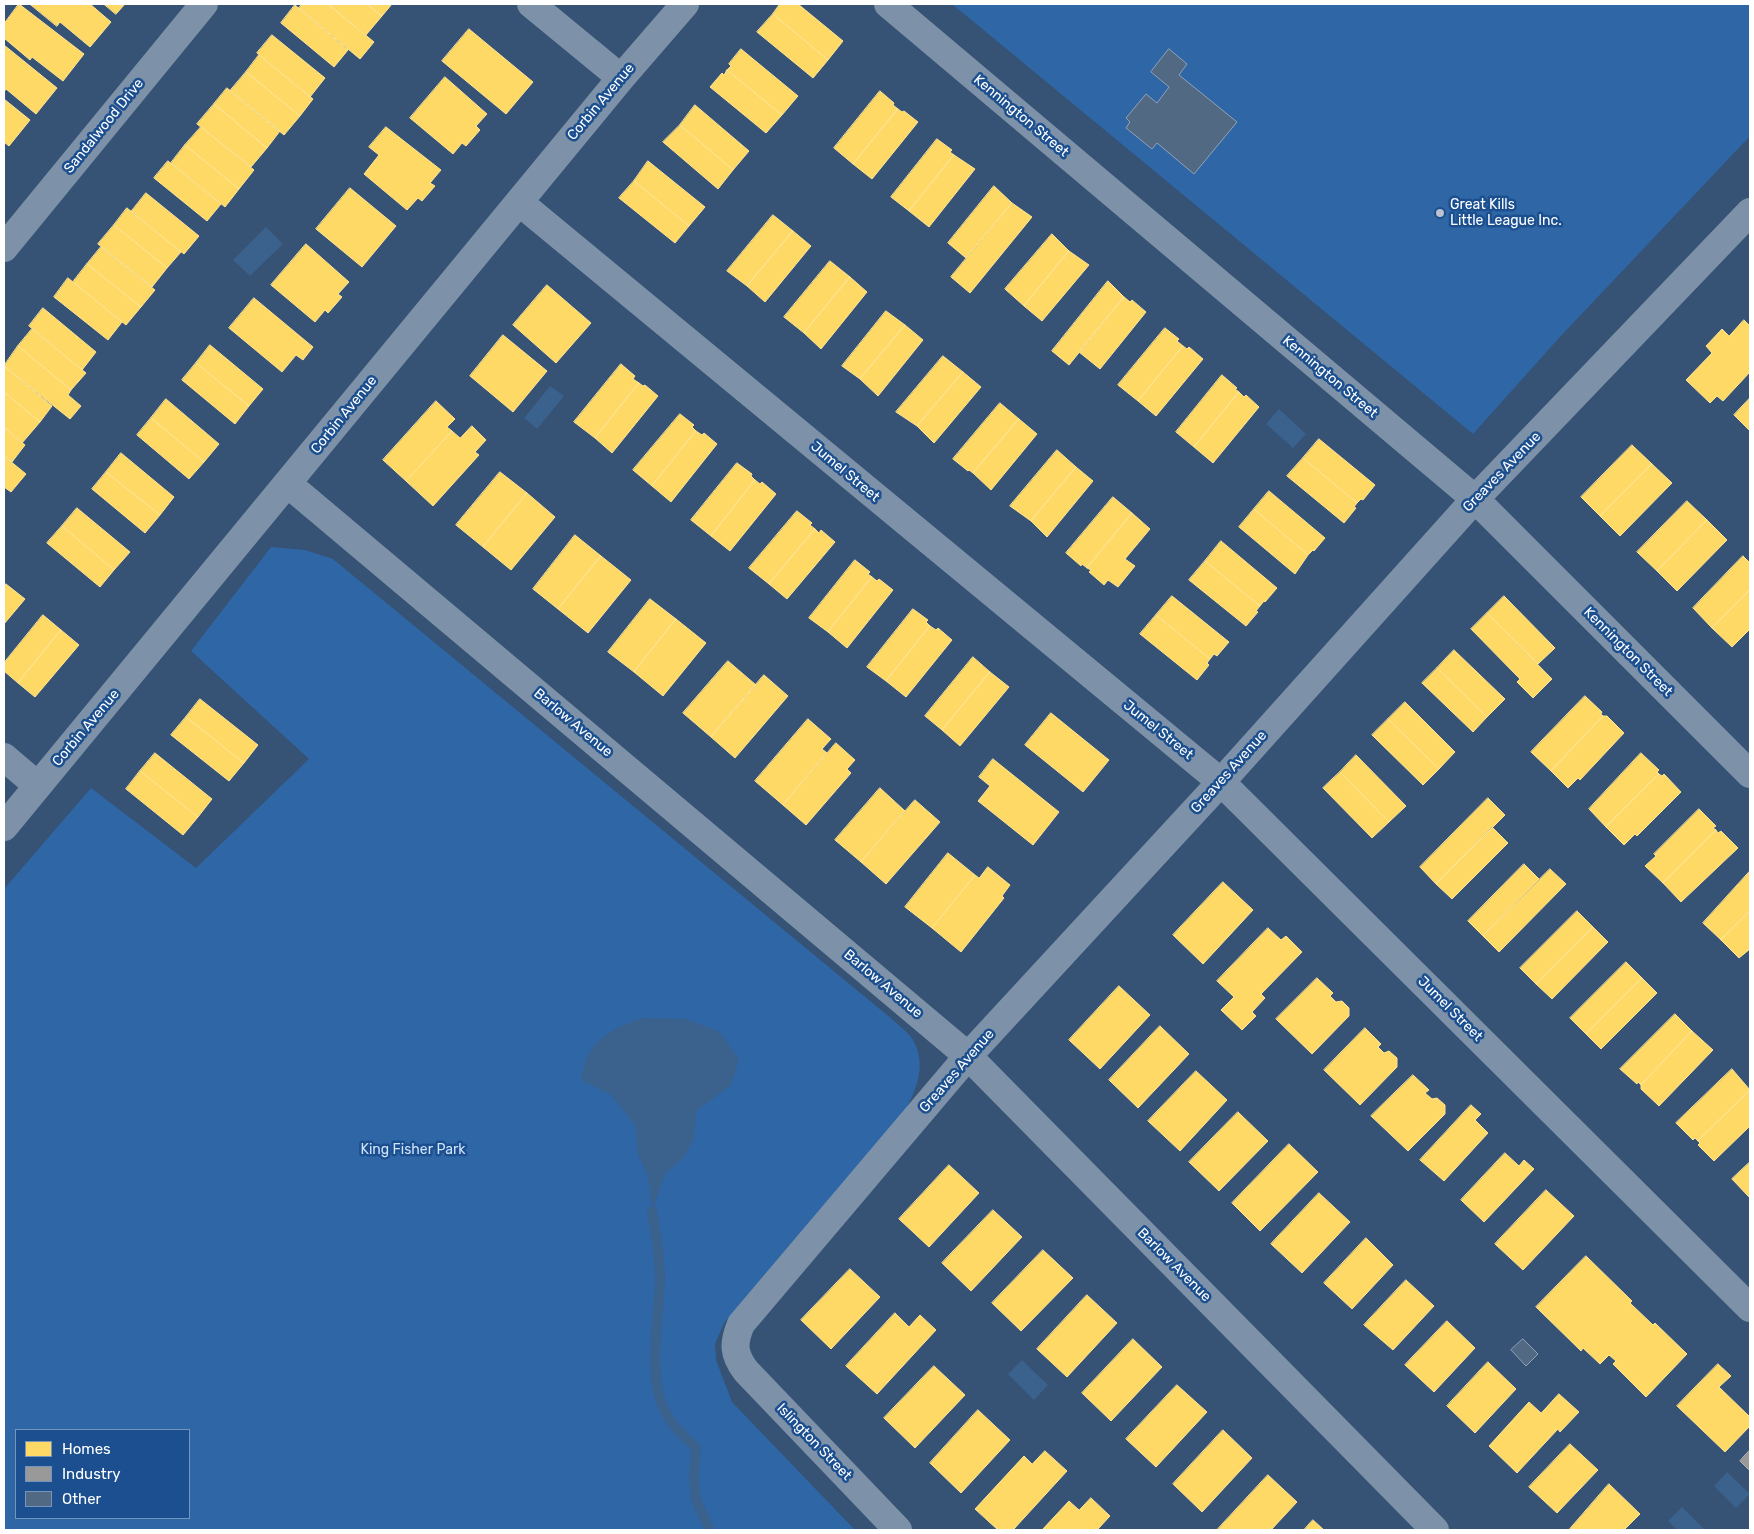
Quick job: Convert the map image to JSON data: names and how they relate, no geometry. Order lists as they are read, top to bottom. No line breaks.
{"streets":{"street":["Corbin Avenue","Kennington Street","Sandalwood Drive","Jumel Street","Greaves Avenue","Barlow Avenue","Islington Street"]},"crossings":[["Corbin Avenue","Jumel Street"],["Corbin Avenue","Barlow Avenue"],["Kennington Street","Greaves Avenue"],["Jumel Street","Greaves Avenue"],["Greaves Avenue","Barlow Avenue"],["Greaves Avenue","Islington Street"]],"parks":["King Fisher Park"],"places":["Great Kills Little League Inc."],"legend":["Homes","Industry","Other"]}
